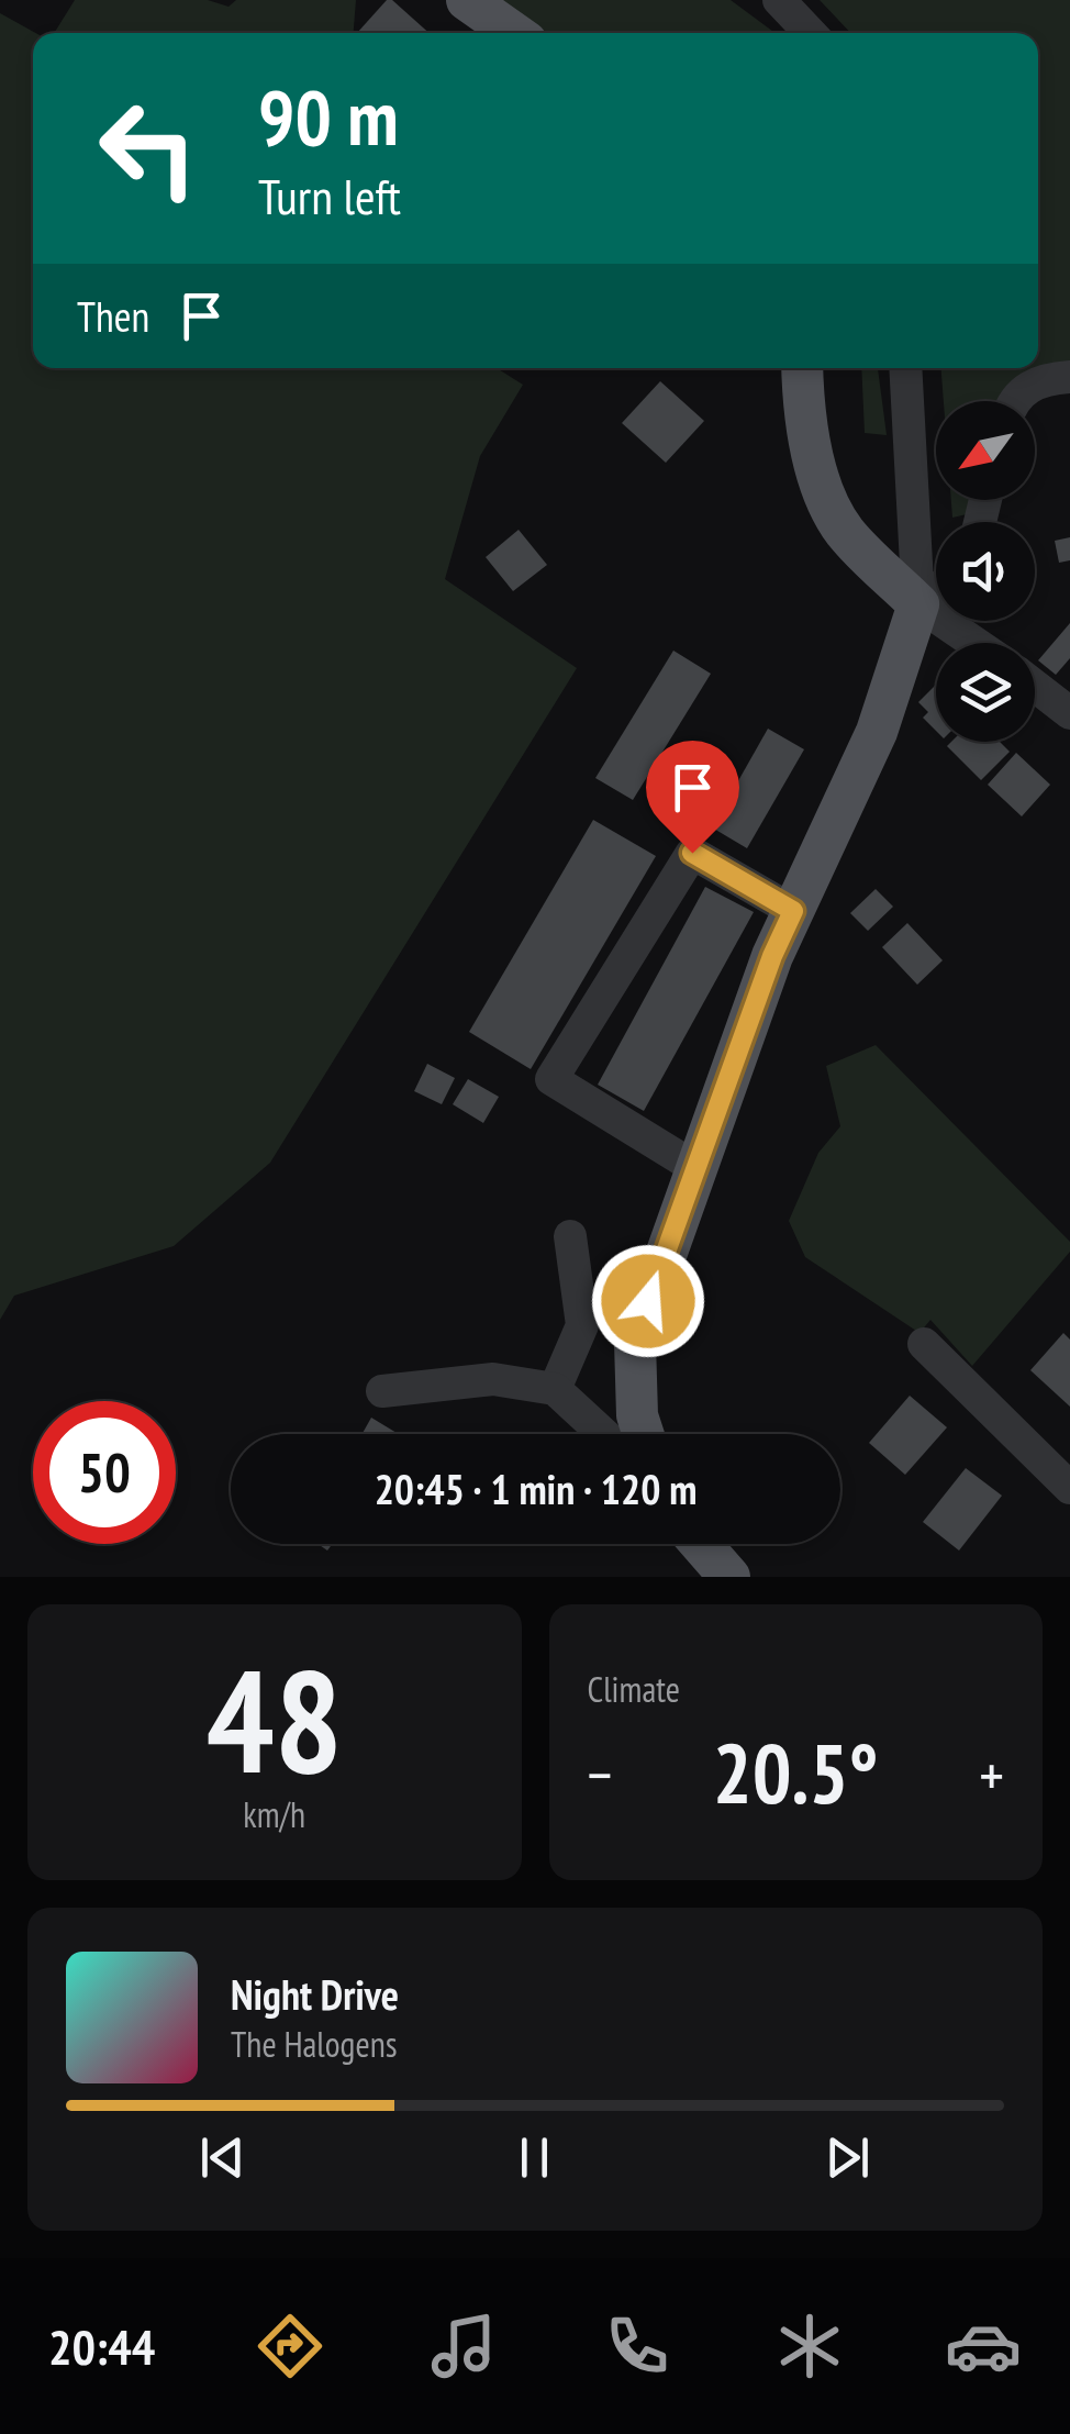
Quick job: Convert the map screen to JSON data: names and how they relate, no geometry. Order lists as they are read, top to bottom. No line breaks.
{"north":"bottom left","page":{"turn":["90 m","Turn left"],"then":"Then","limit":"50","trip":"20:45 · 1 min · 120 m","tile":[["48","km/h"],"Climate"],"heat":["−","20.5°","+"],"song":["Night Drive","The Halogens"],"tabs":"20:44"}}
